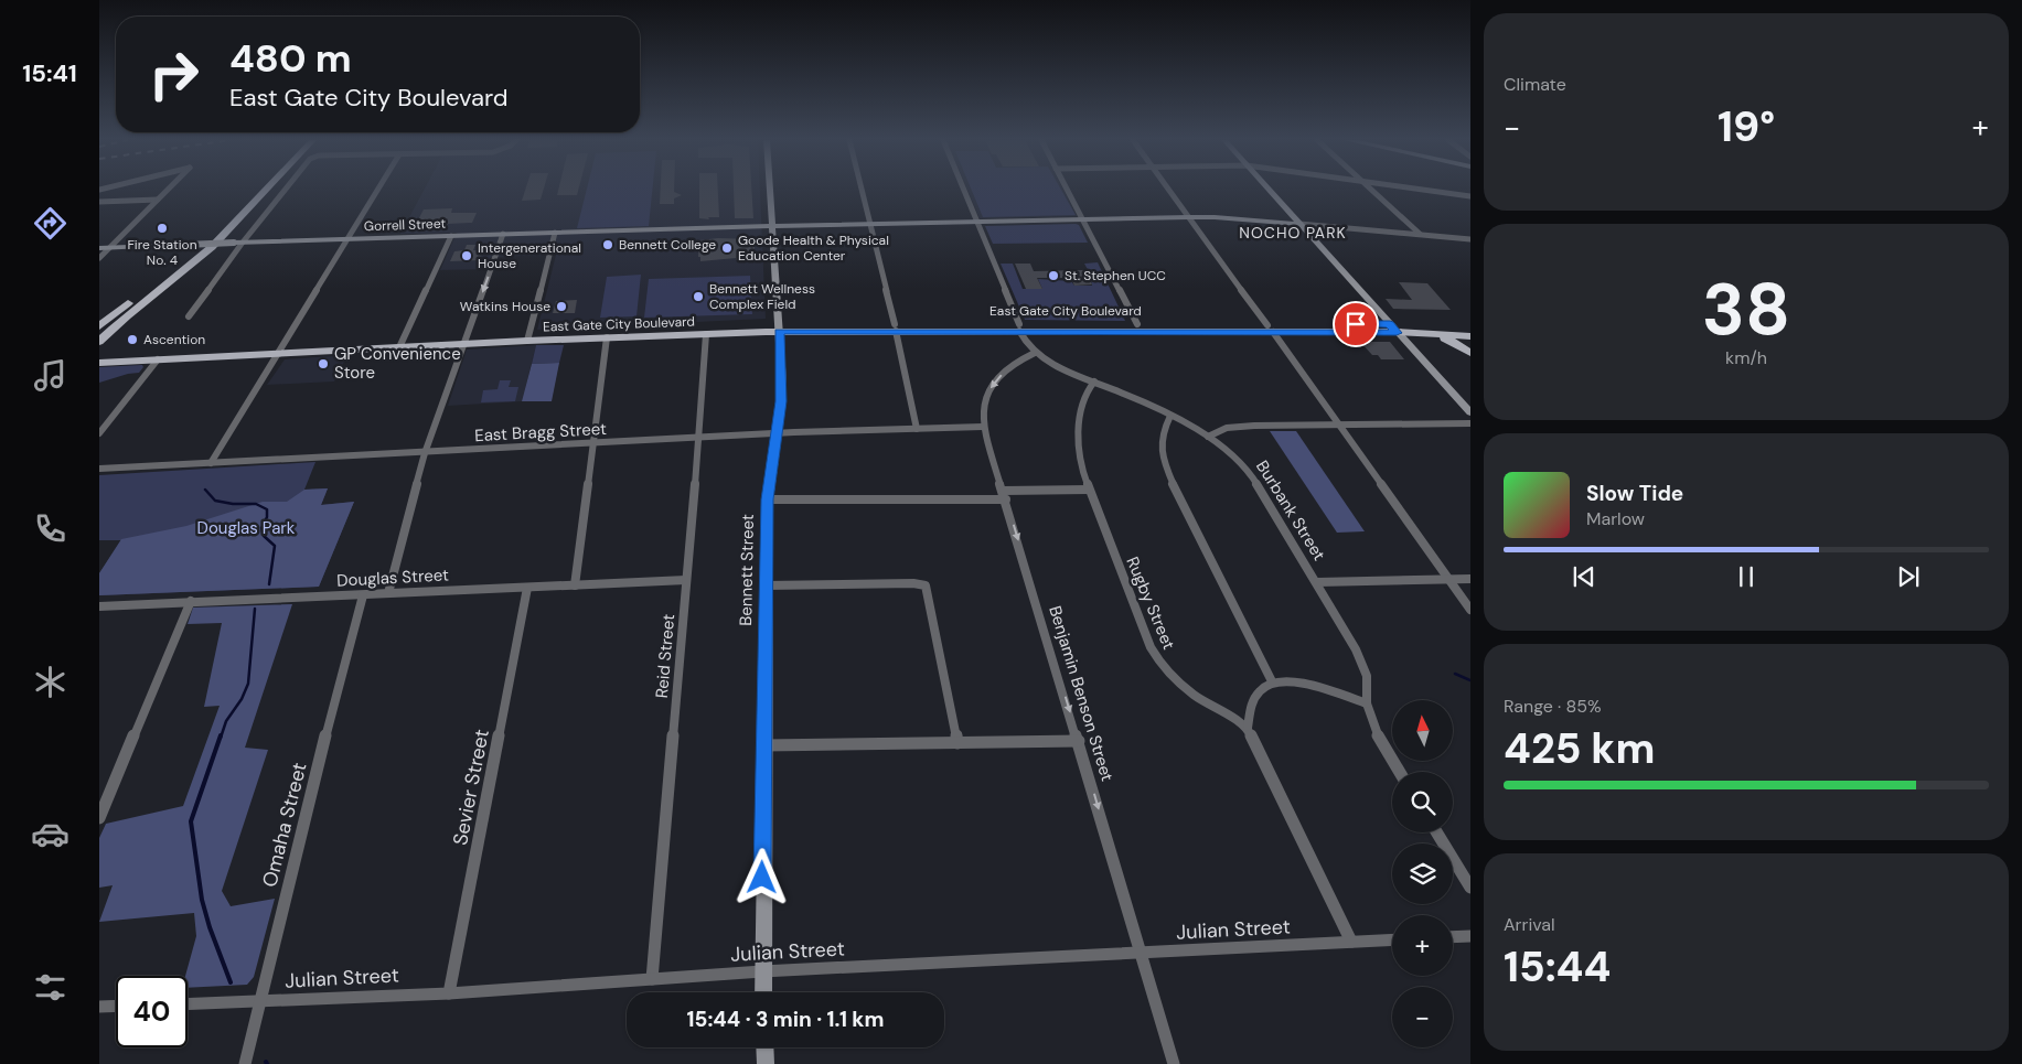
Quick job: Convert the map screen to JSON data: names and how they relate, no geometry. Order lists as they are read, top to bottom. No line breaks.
{"streets":{"main road":["East Gate City Boulevard"],"street":["Gorrell Street","East Bragg Street","Burbank Street","Bennett Street","Douglas Street","Rugby Street","Reid Street","Benjamin Benson Street","Sevier Street","Omaha Street","Julian Street"]},"crossings":[["Gorrell Street","Burbank Street"],["Gorrell Street","Bennett Street"],["East Gate City Boulevard","Burbank Street"],["East Gate City Boulevard","Bennett Street"],["East Gate City Boulevard","Reid Street"],["East Bragg Street","Bennett Street"],["East Bragg Street","Reid Street"],["East Bragg Street","Benjamin Benson Street"],["Burbank Street","Rugby Street"],["Burbank Street","Benjamin Benson Street"],["Bennett Street","Julian Street"],["Douglas Street","Reid Street"],["Douglas Street","Sevier Street"],["Douglas Street","Omaha Street"],["Reid Street","Julian Street"],["Benjamin Benson Street","Julian Street"],["Sevier Street","Julian Street"],["Omaha Street","Julian Street"]],"one_way":["Benjamin Benson Street"],"districts":["NOCHO PARK"],"parks":["Douglas Park"],"places":["Fire Station No. 4","Bennett College","Goode Health & Physical Education Center","Intergenerational House","St. Stephen UCC","Bennett Wellness Complex Field","Watkins House","Ascention","GP Convenience Store"],"north":"top","page":{"tabs":"15:41","tile":["Climate",["38","km/h"],["Range · 85%","425 km"],["Arrival","15:44"]],"turn":["480 m","East Gate City Boulevard"],"heat":["−","19°","+"],"song":["Slow Tide","Marlow"],"map_buttons":["+","−"],"limit":"40","trip":"15:44 · 3 min · 1.1 km"}}
